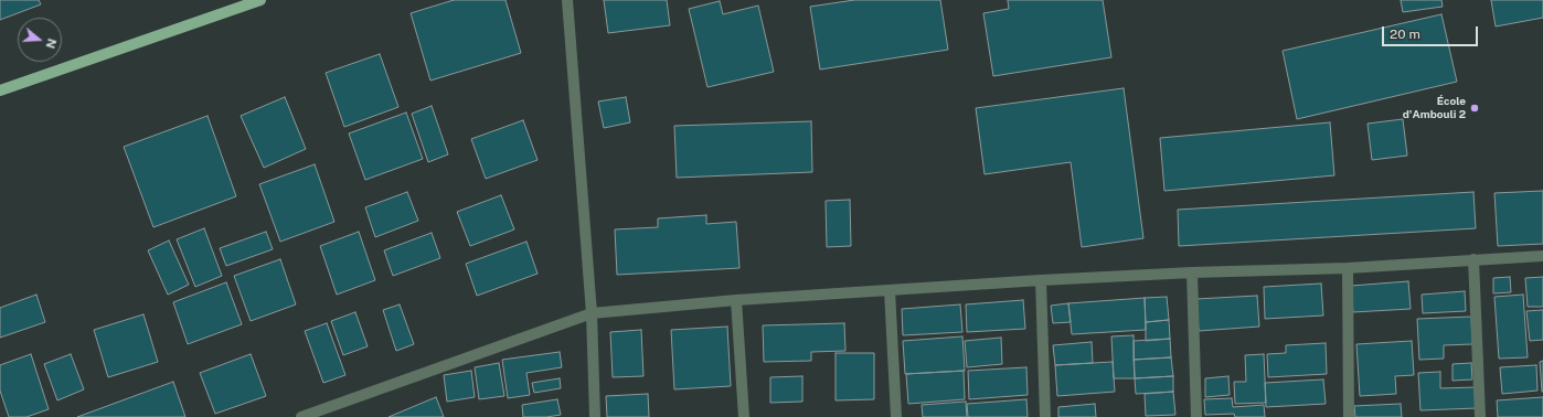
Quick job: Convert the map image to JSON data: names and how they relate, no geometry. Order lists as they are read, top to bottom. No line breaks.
{"places":["École d'Ambouli 2"],"scale_bar":"20 m","north":"right"}
